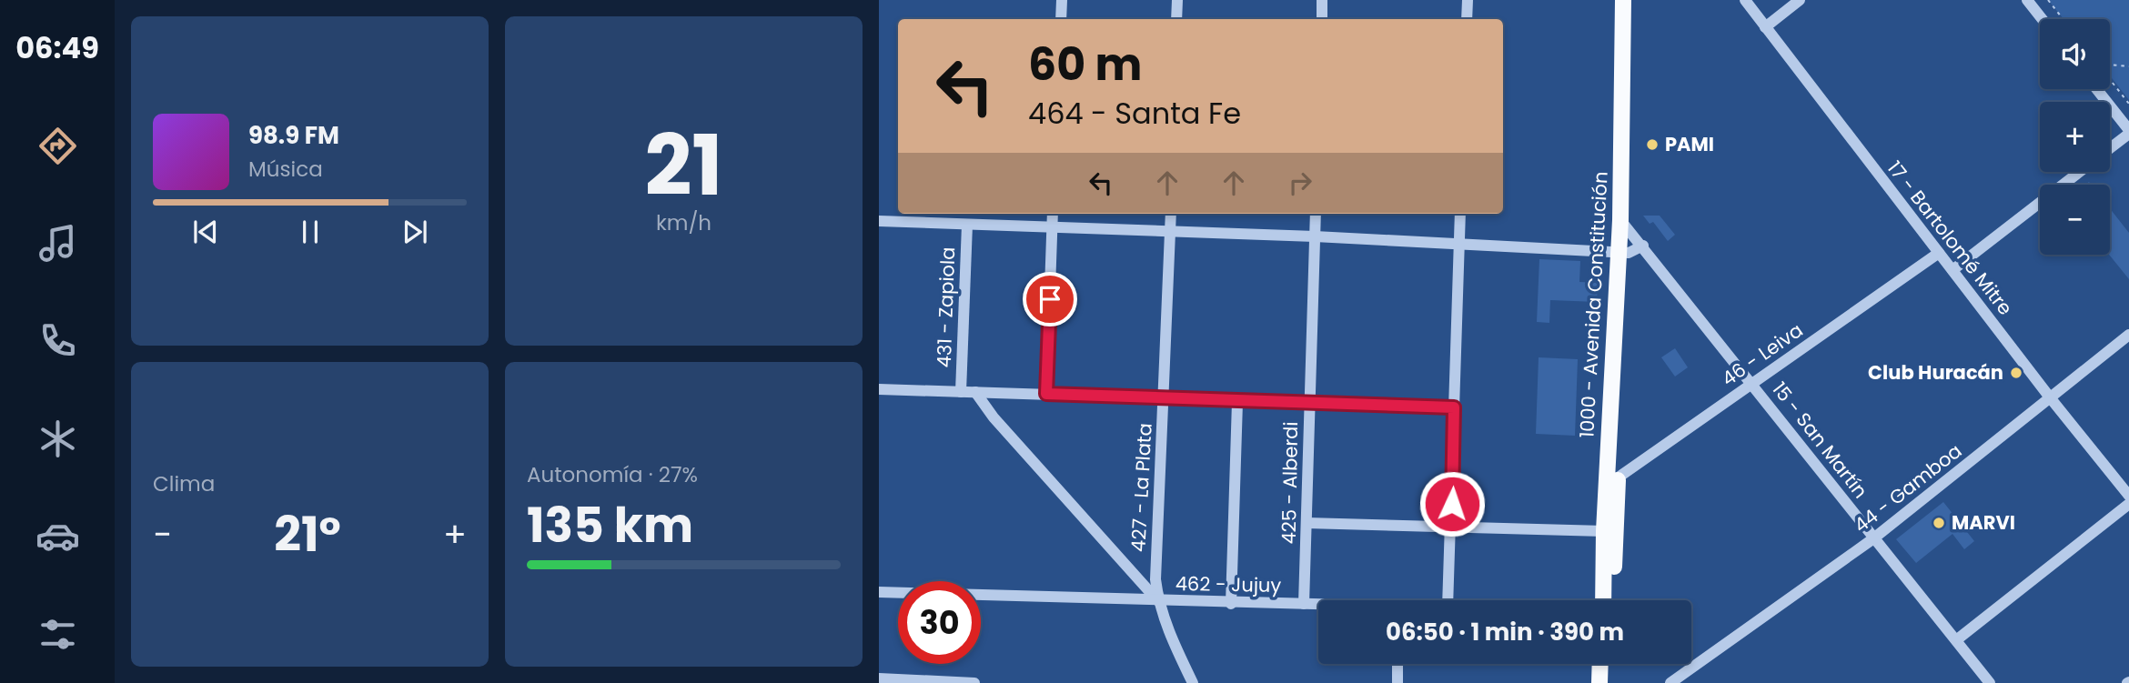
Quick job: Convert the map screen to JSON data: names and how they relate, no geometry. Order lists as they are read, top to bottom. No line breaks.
{"streets":{"main road":["1000 - Avenida Constitución"],"street":["17 - Bartolomé Mitre","431 - Zapiola","46 - Leiva","15 - San Martín","425 - Alberdi","427 - La Plata","44 - Gamboa","462 - Jujuy"]},"crossings":[["17 - Bartolomé Mitre","46 - Leiva"],["17 - Bartolomé Mitre","44 - Gamboa"],["1000 - Avenida Constitución","46 - Leiva"],["1000 - Avenida Constitución","15 - San Martín"],["46 - Leiva","15 - San Martín"],["15 - San Martín","44 - Gamboa"],["425 - Alberdi","462 - Jujuy"],["427 - La Plata","462 - Jujuy"]],"places":["PAMI","Club Huracán","MARVI"],"page":{"tabs":"06:49","tile":[["21","km/h"],"Clima",["Autonomía · 27%","135 km"]],"map_buttons":["+","−"],"turn":["60 m","464 - Santa Fe"],"song":["98.9 FM","Música"],"heat":["−","21°","+"],"limit":"30","trip":"06:50 · 1 min · 390 m"}}
